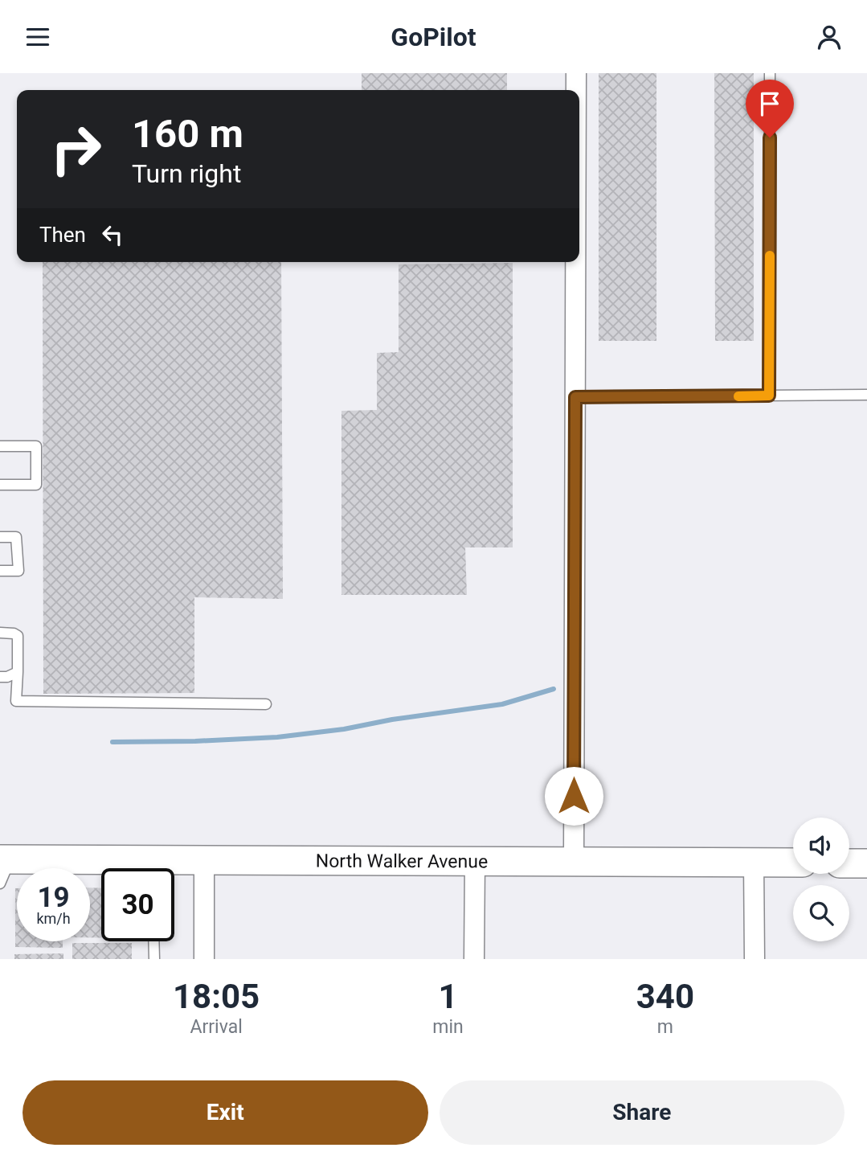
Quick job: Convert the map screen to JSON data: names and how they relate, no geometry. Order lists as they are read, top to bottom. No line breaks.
{"streets":{"street":["North Walker Avenue"]},"page":{"header":"GoPilot","turn":["160 m","Turn right"],"then":"Then","speed":"19 km/h","limit":"30","eta":["18:05","Arrival","1","min","340","m"],"buttons":["Exit","Share"]}}
